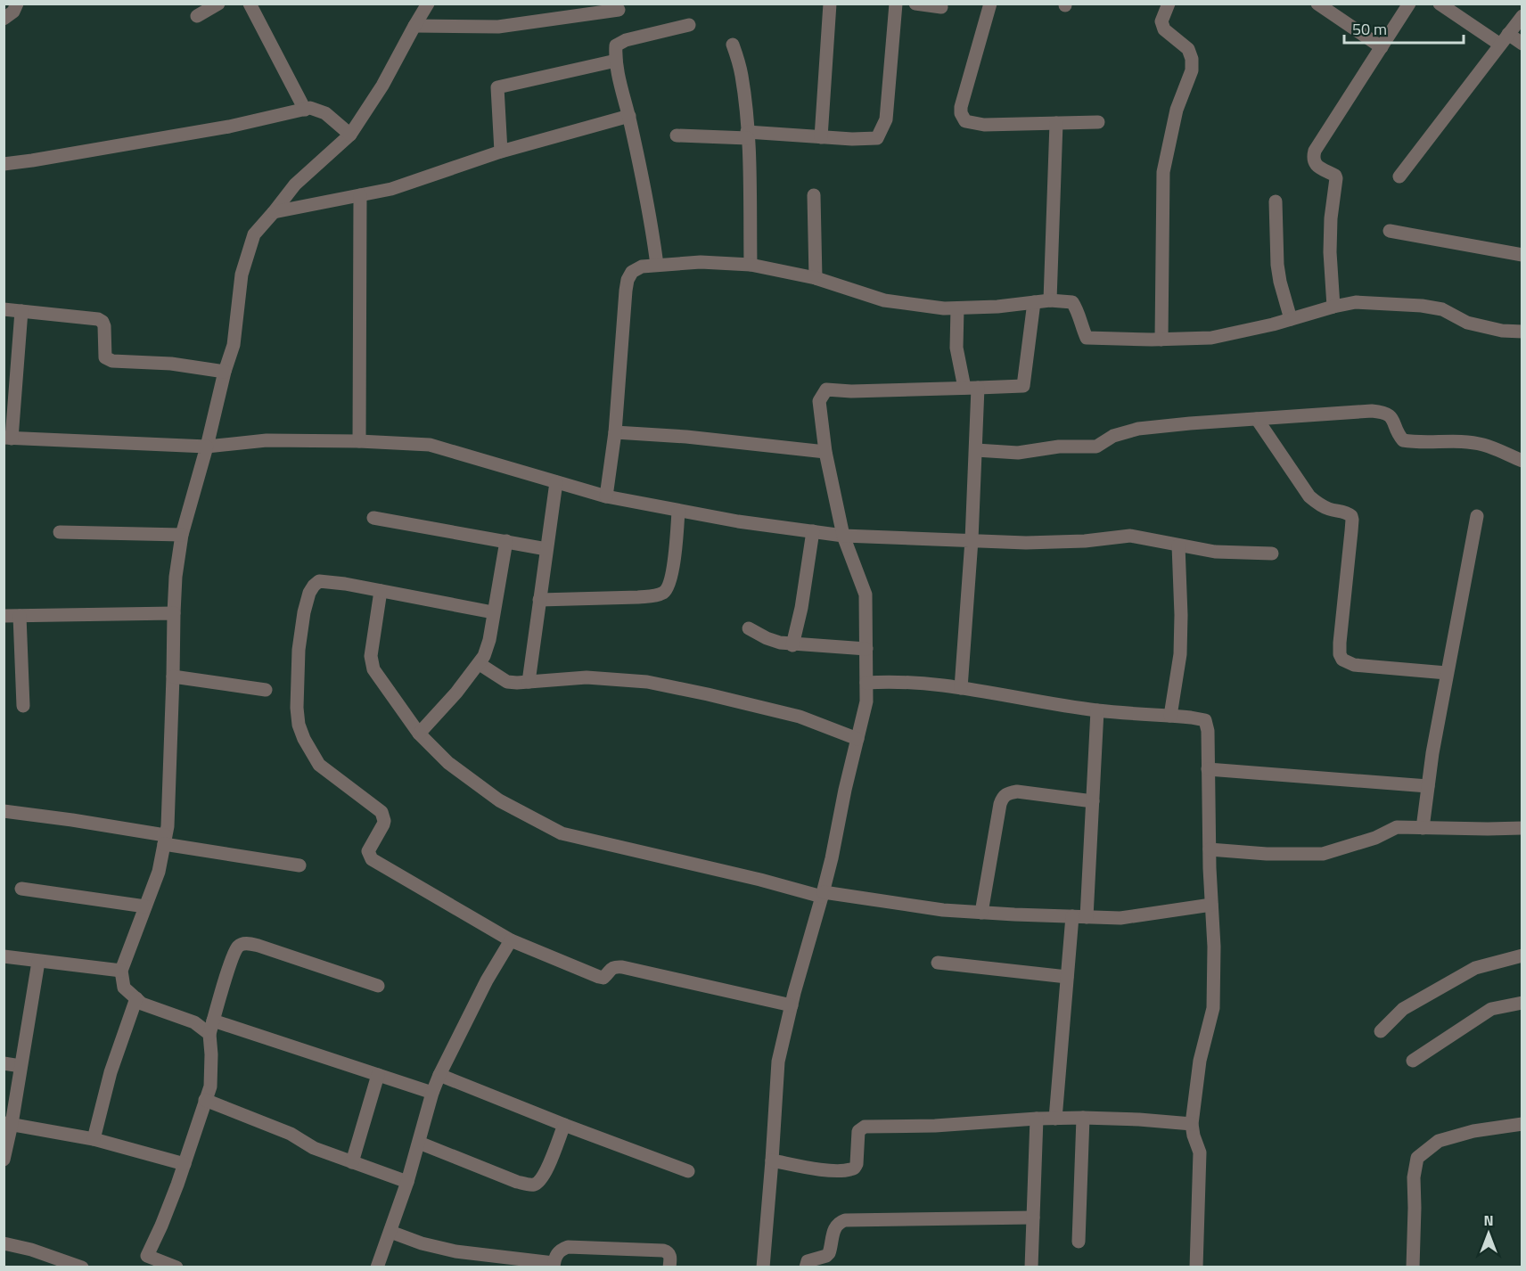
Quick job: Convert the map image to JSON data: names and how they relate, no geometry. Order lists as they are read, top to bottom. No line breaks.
{"scale_bar":"50 m","north":"top"}
